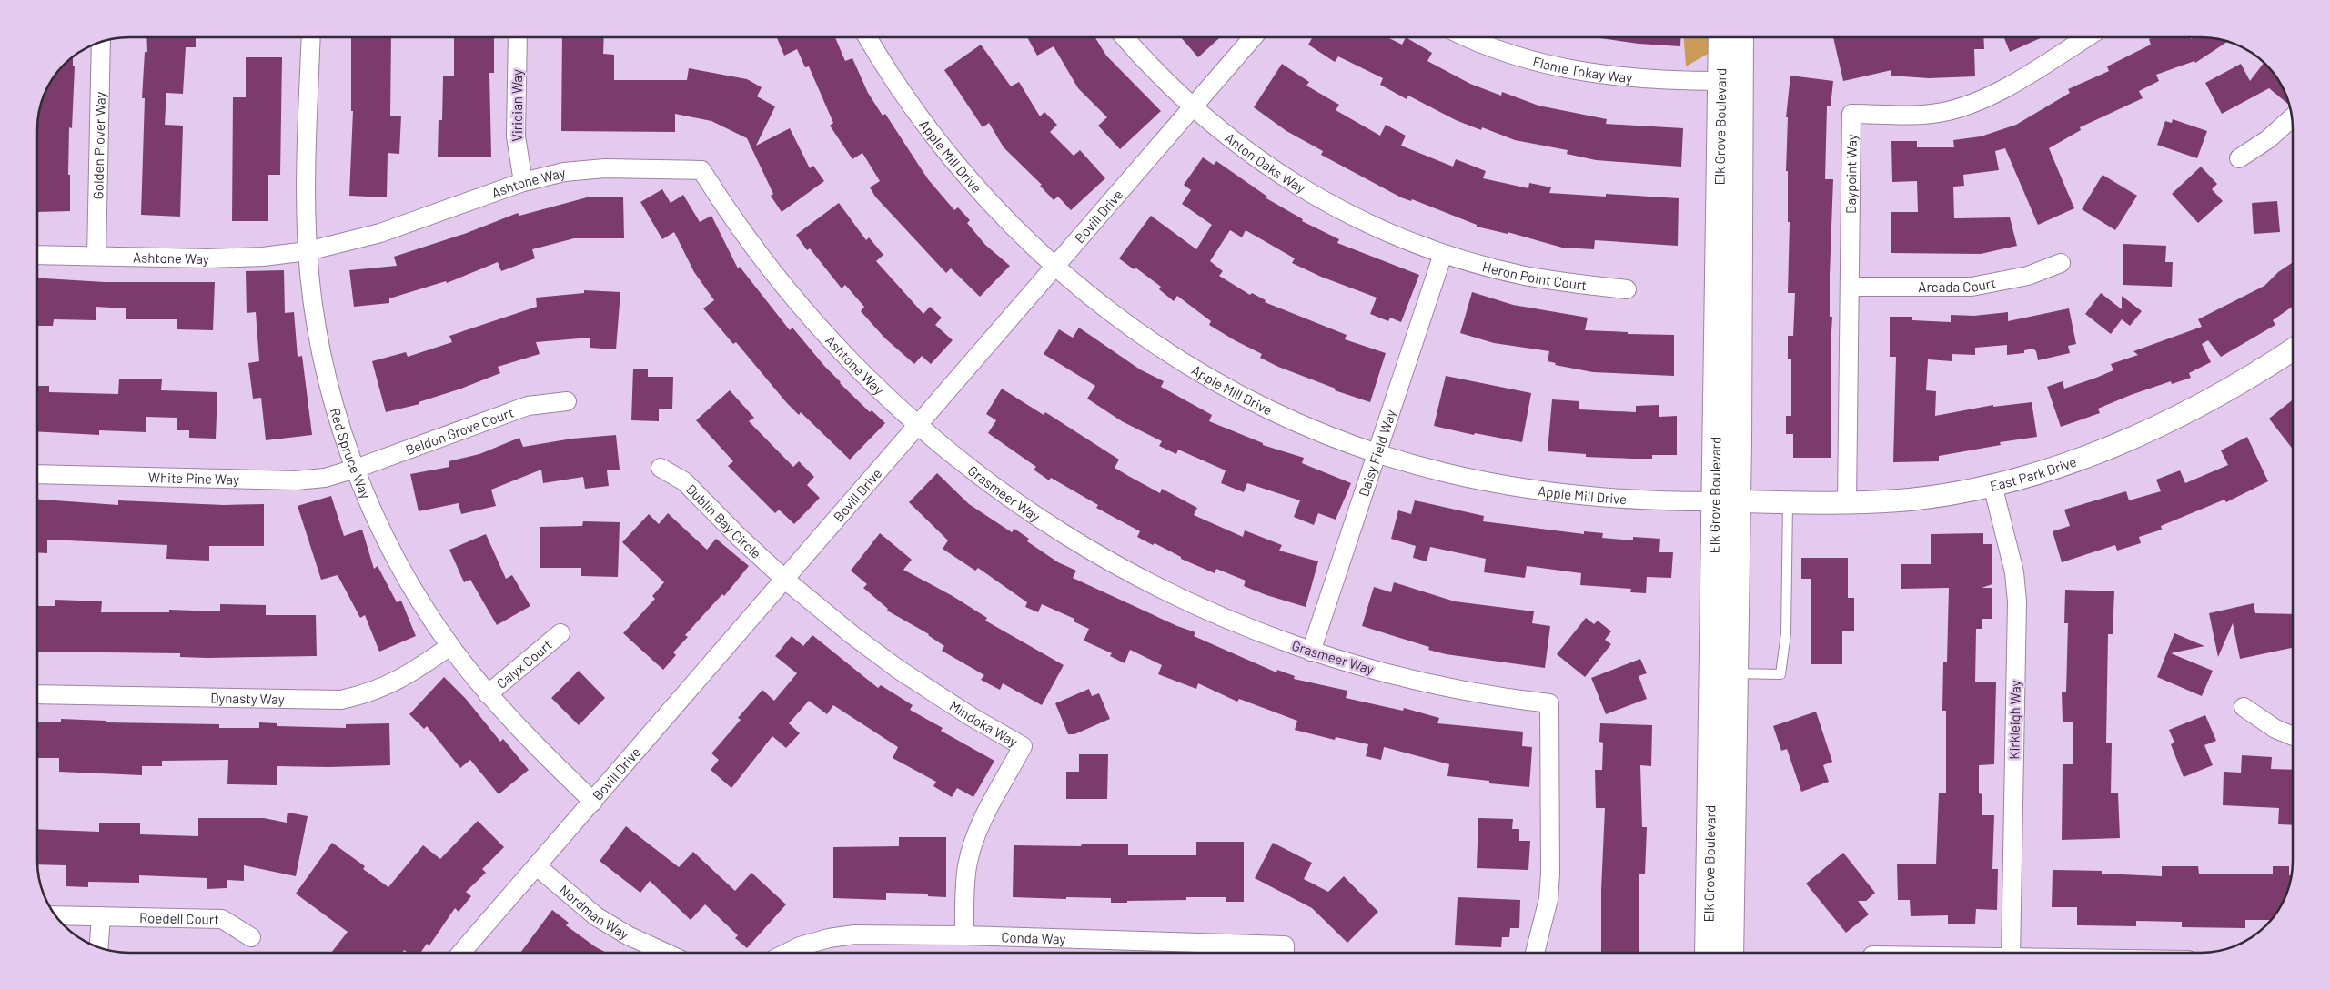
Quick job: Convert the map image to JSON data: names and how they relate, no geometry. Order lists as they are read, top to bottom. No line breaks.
{"streets":{"main road":["Elk Grove Boulevard"],"street":["Flame Tokay Way","Viridian Way","Golden Plover Way","Apple Mill Drive","Anton Oaks Way","Baypoint Way","Ashtone Way","Bovill Drive","Heron Point Court","Arcada Court","Beldon Grove Court","Daisy Field Way","Red Spruce Way","East Park Drive","White Pine Way","Grasmeer Way","Dublin Bay Circle","Calyx Court","Dynasty Way","Kirkleigh Way","Mindoka Way","Nordman Way","Roedell Court","Conda Way"]},"crossings":[["Flame Tokay Way","Elk Grove Boulevard"],["Viridian Way","Ashtone Way"],["Elk Grove Boulevard","Apple Mill Drive"],["Elk Grove Boulevard","East Park Drive"],["Golden Plover Way","Ashtone Way"],["Apple Mill Drive","Bovill Drive"],["Apple Mill Drive","Daisy Field Way"],["Apple Mill Drive","East Park Drive"],["Anton Oaks Way","Bovill Drive"],["Anton Oaks Way","Heron Point Court"],["Anton Oaks Way","Daisy Field Way"],["Baypoint Way","Arcada Court"],["Baypoint Way","East Park Drive"],["Ashtone Way","Bovill Drive"],["Ashtone Way","Red Spruce Way"],["Ashtone Way","Grasmeer Way"],["Bovill Drive","Red Spruce Way"],["Bovill Drive","Grasmeer Way"],["Bovill Drive","Dublin Bay Circle"],["Bovill Drive","Mindoka Way"],["Bovill Drive","Nordman Way"],["Heron Point Court","Daisy Field Way"],["Beldon Grove Court","Red Spruce Way"],["Beldon Grove Court","White Pine Way"],["Daisy Field Way","Grasmeer Way"],["Red Spruce Way","White Pine Way"],["Red Spruce Way","Calyx Court"],["Red Spruce Way","Dynasty Way"],["East Park Drive","Kirkleigh Way"],["Dublin Bay Circle","Mindoka Way"],["Mindoka Way","Conda Way"]]}
